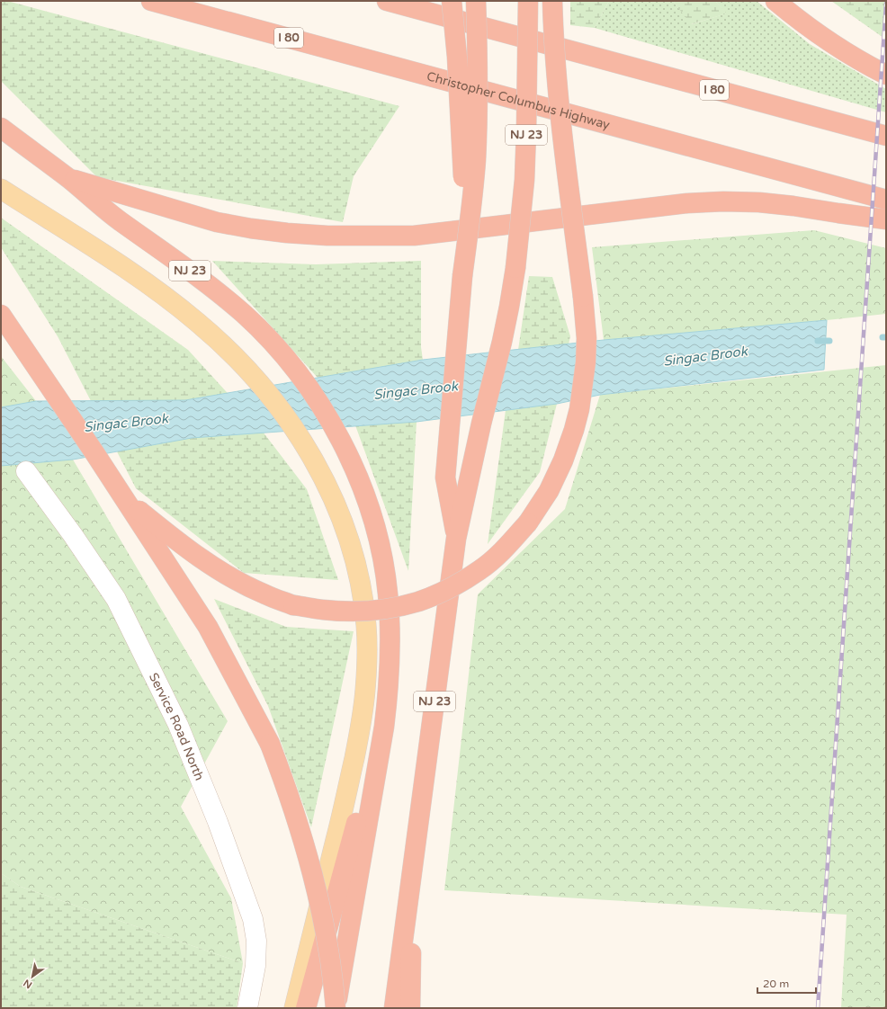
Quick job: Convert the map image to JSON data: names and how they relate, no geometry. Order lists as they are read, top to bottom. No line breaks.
{"streets":{"highway":["I 80","Christopher Columbus Highway","NJ 23"],"lane":["Service Road North"]},"water":["Singac Brook"],"scale_bar":"20 m","north":"bottom left"}
